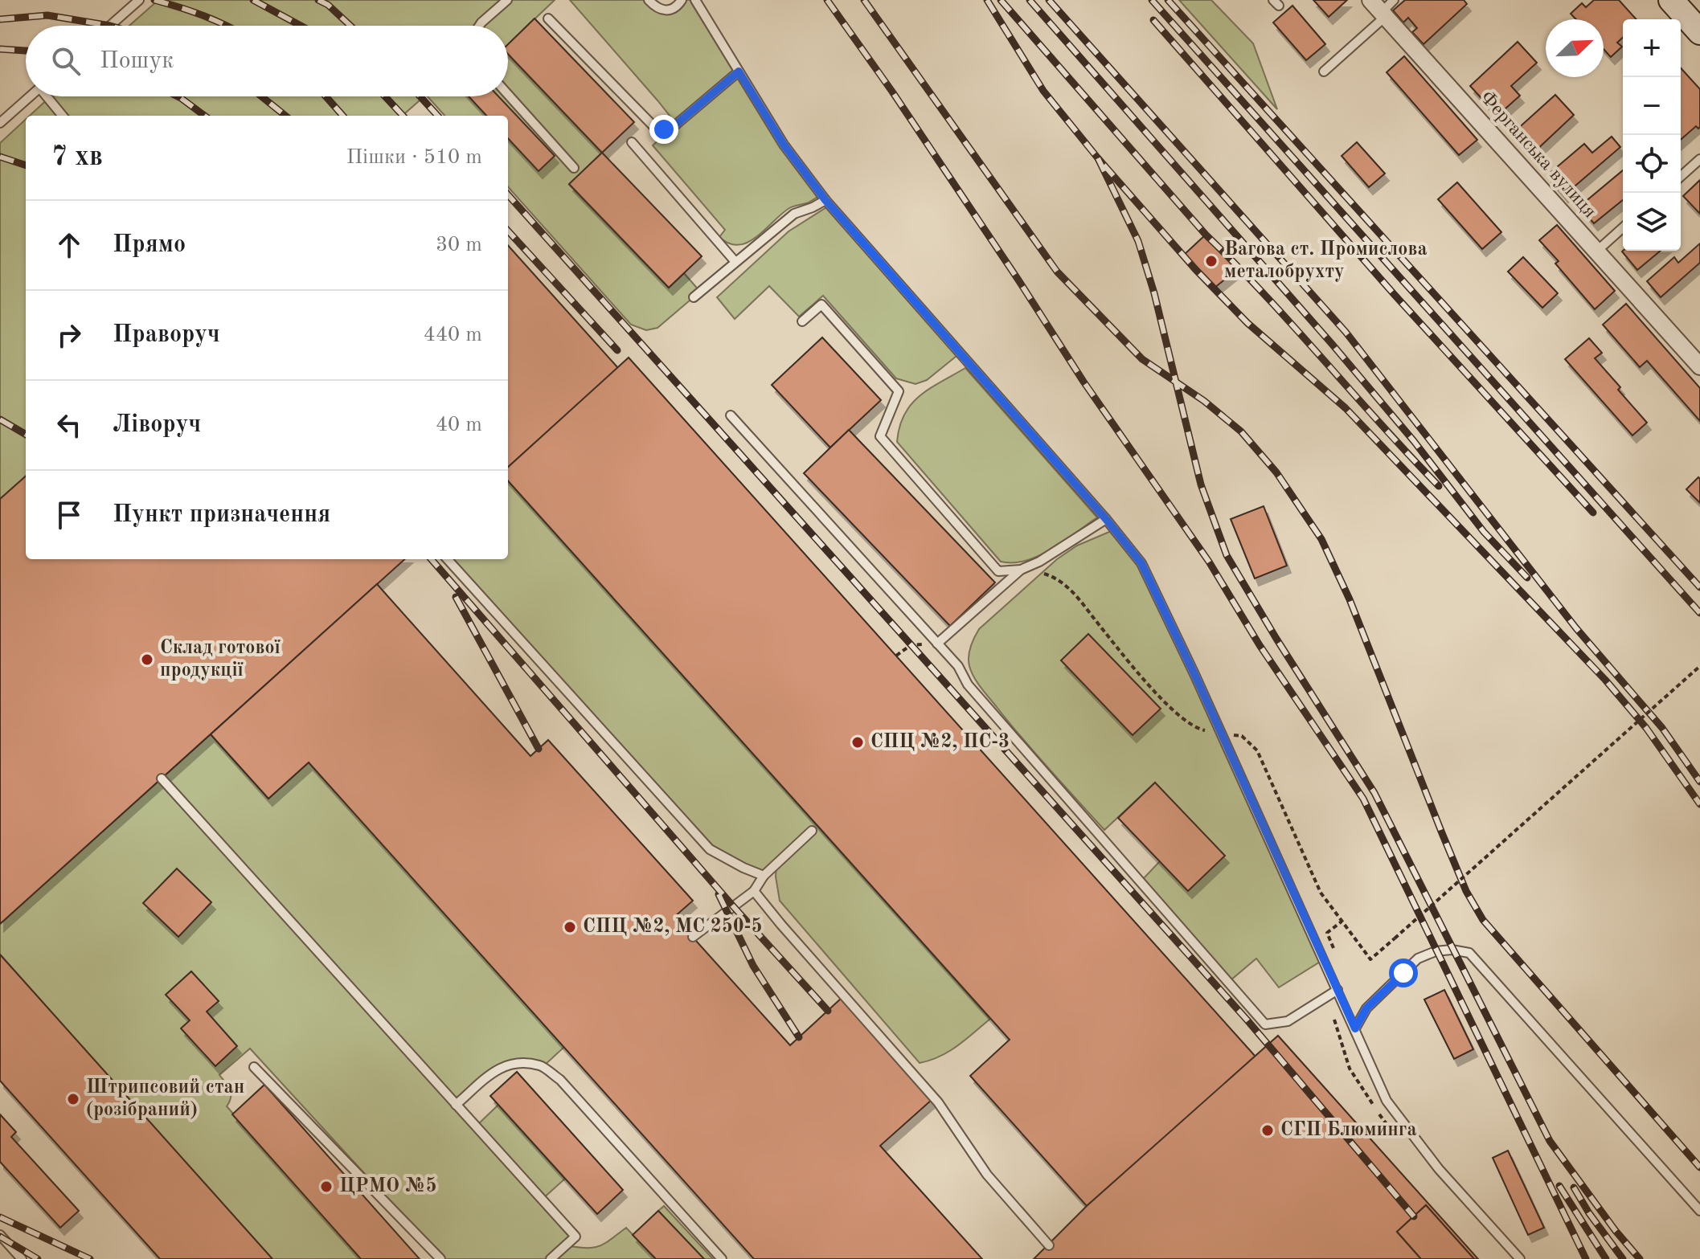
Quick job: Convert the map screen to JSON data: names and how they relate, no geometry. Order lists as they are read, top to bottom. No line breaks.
{"streets":{"street":["Ферганська вулиця"]},"places":["Вагова ст. Промислова металобрухту","Склад готової продукції","СПЦ №2, ПС-3","СПЦ №2, МС 250-5","Штрипсовий стан (розібраний)","СГП Блюминга","ЦРМО №5"],"north":"top right","page":{"map_buttons":["+","−"],"search":"Пошук","heading":["7 хв","Пішки · 510 m"],"list":[["Прямо","30 m"],["Праворуч","440 m"],["Ліворуч","40 m"],"Пункт призначення"]}}
